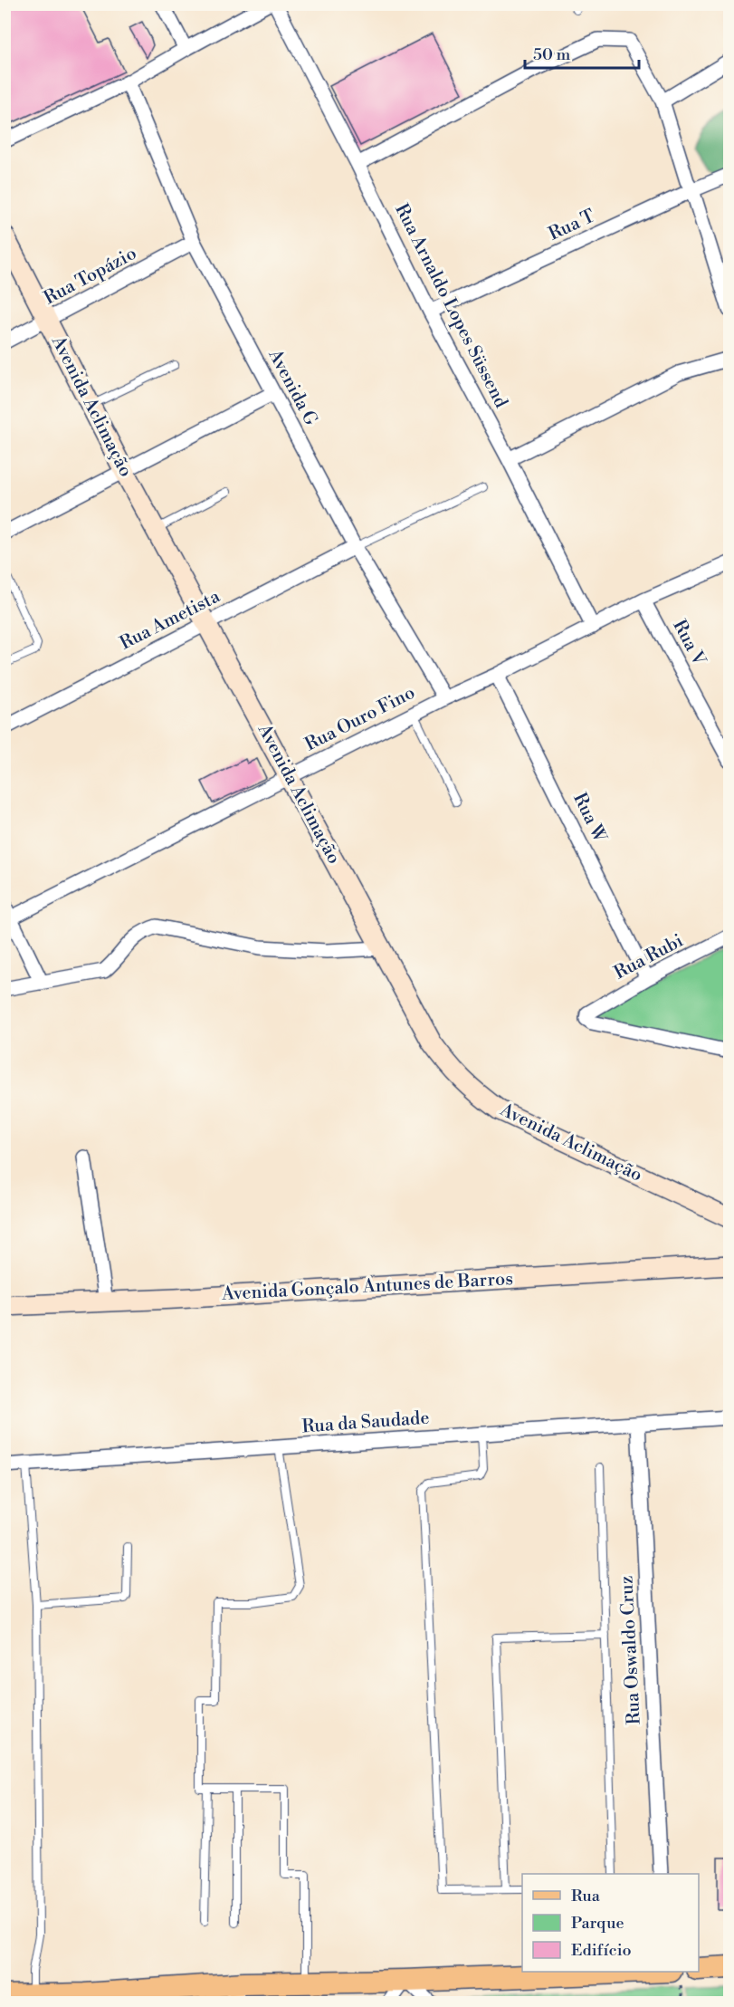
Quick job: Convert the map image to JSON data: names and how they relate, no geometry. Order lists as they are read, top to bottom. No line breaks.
{"streets":{"street":["Rua T","Rua Topázio","Rua Arnaldo Lopes Süssend","Avenida G","Avenida Aclimação","Rua Ametista","Rua V","Rua Ouro Fino","Rua W","Rua Rubi","Avenida Gonçalo Antunes de Barros","Rua da Saudade","Rua Oswaldo Cruz"]},"crossings":[["Rua T","Rua Arnaldo Lopes Süssend"],["Rua Topázio","Avenida G"],["Rua Topázio","Avenida Aclimação"],["Rua Arnaldo Lopes Süssend","Rua Ouro Fino"],["Avenida G","Rua Ametista"],["Avenida G","Rua Ouro Fino"],["Avenida Aclimação","Rua Ametista"],["Avenida Aclimação","Rua Ouro Fino"],["Rua V","Rua Ouro Fino"],["Rua Ouro Fino","Rua W"],["Rua W","Rua Rubi"],["Rua da Saudade","Rua Oswaldo Cruz"]],"legend":["Rua","Parque","Edifício"],"scale_bar":"50 m"}
